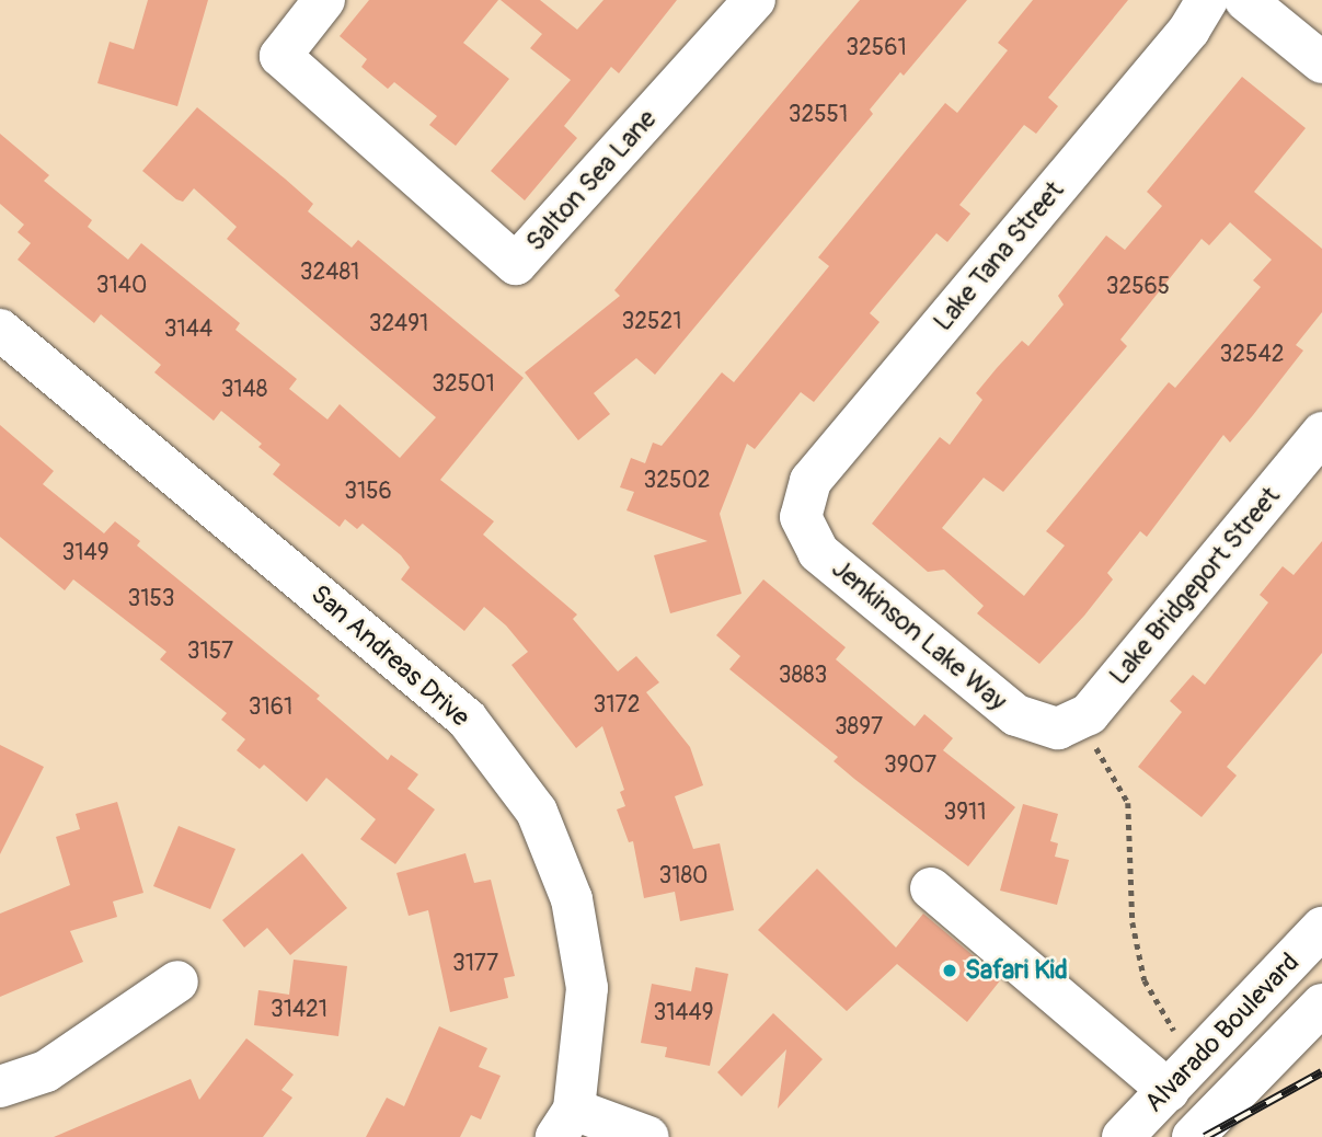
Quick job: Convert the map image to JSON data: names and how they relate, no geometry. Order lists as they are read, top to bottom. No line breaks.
{"streets":{"street":["Salton Sea Lane","Lake Tana Street","Lake Bridgeport Street","Jenkinson Lake Way","San Andreas Drive","Alvarado Boulevard"]},"crossings":[["Lake Tana Street","Jenkinson Lake Way"],["Lake Bridgeport Street","Jenkinson Lake Way"]],"places":["Safari Kid"],"house_numbers":["32561","32551","32481","3140","32565","32521","32491","3144","32542","32501","3148","32502","3156","3149","3153","3157","3883","3172","3161","3897","3907","3911","3180","3177","31421","31449"]}
